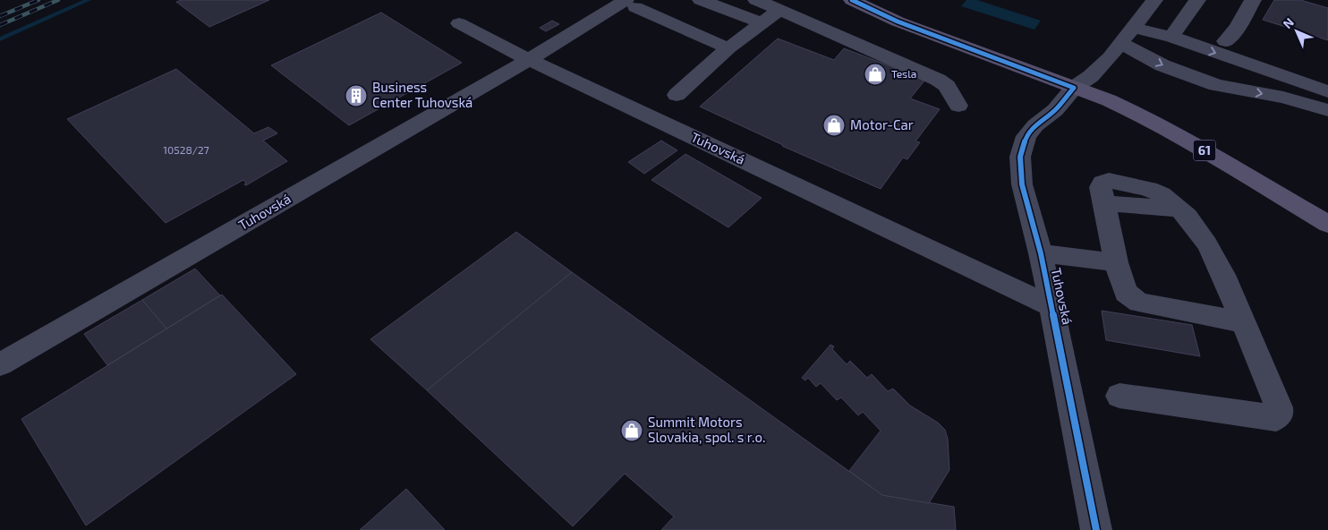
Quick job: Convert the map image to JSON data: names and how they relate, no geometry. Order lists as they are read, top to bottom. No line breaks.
{"streets":{"main road":["61"],"street":["Tuhovská"]},"crossings":[["Tuhovská","61"]],"places":{"shop":["Tesla","Motor-Car","Summit Motors Slovakia, spol. s r.o."],"building":["Business Center Tuhovská"]},"house_numbers":["10528/27"],"north":"top left"}
